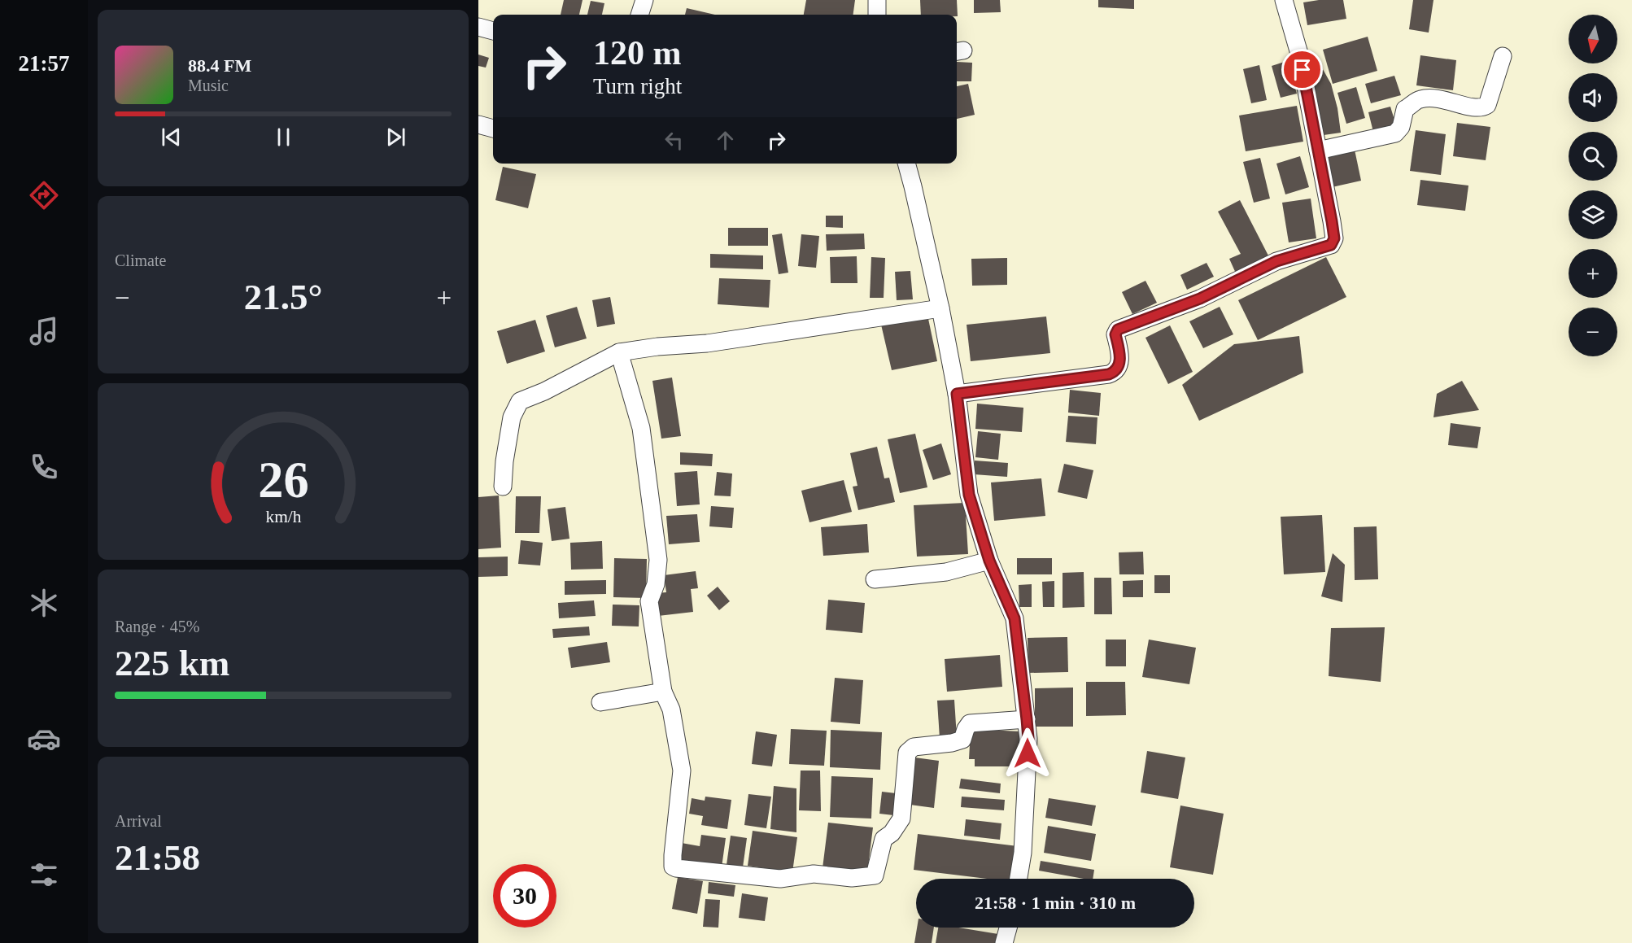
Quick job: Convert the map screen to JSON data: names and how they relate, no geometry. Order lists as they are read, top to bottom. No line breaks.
{"north":"bottom","page":{"tabs":"21:57","map_buttons":["+","−"],"turn":["120 m","Turn right"],"song":["88.4 FM","Music"],"tile":["Climate",["Range · 45%","225 km"],["Arrival","21:58"]],"heat":["−","21.5°","+"],"limit":"30","trip":"21:58 · 1 min · 310 m","gauge":["26","km/h"]}}
